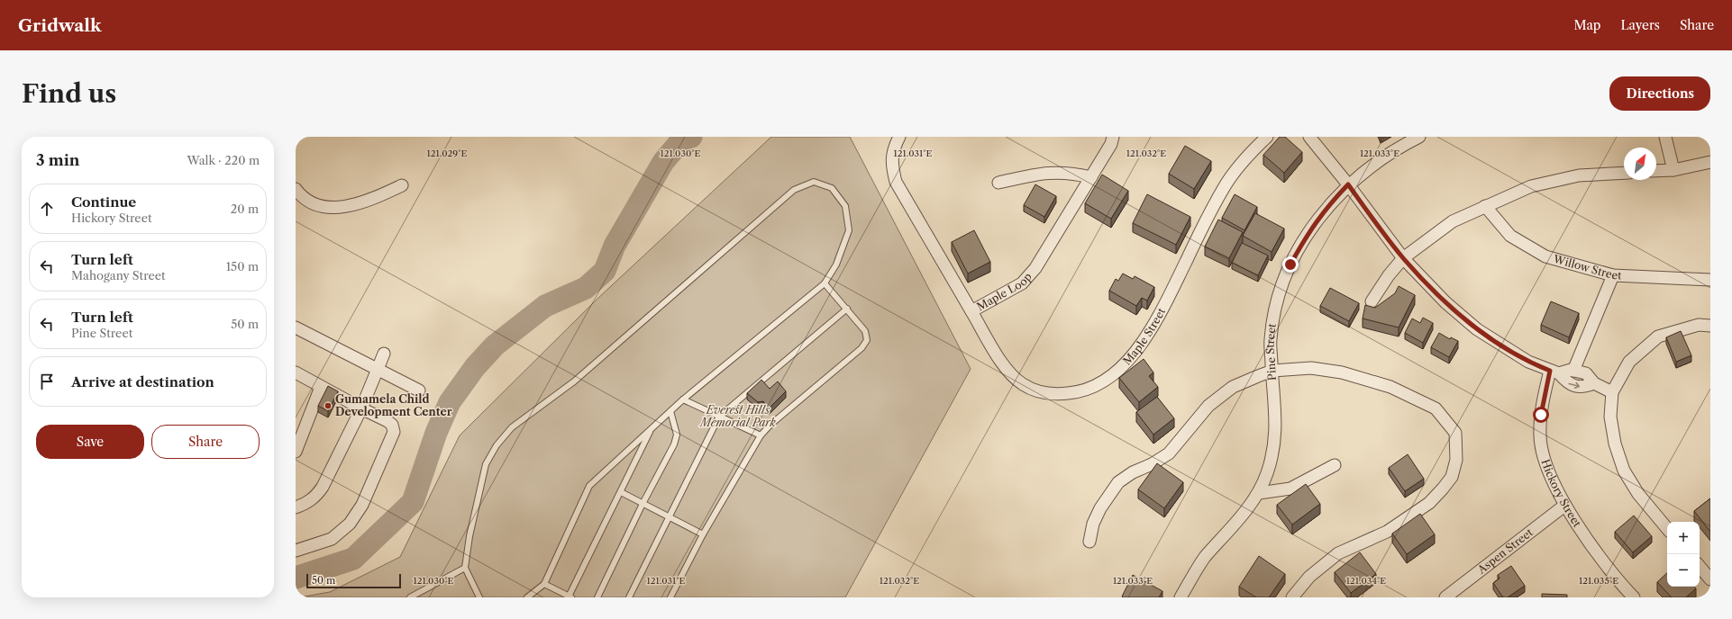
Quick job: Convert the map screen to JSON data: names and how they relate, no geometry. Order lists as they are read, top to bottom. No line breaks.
{"streets":{"street":["Willow Street","Maple Loop","Maple Street","Pine Street","Hickory Street","Aspen Street"]},"crossings":[["Maple Loop","Maple Street"],["Hickory Street","Aspen Street"]],"parks":["Everest Hills Memorial Park"],"places":["Gumamela Child Development Center"],"scale_bar":"50 m","north":"top right","page":{"header":"Gridwalk","nav":["Map","Layers","Share"],"buttons":["Directions",["Save","Share"]],"title":"Find us","heading":["3 min","Walk · 220 m"],"list":[["Continue","Hickory Street","20 m"],["Turn left","Mahogany Street","150 m"],["Turn left","Pine Street","50 m"],"Arrive at destination"],"map_buttons":["+","−"],"scale":"50 m"},"coordinates":["121.029°E","121.030°E","121.031°E","121.032°E","121.033°E","121.034°E","121.035°E"]}
